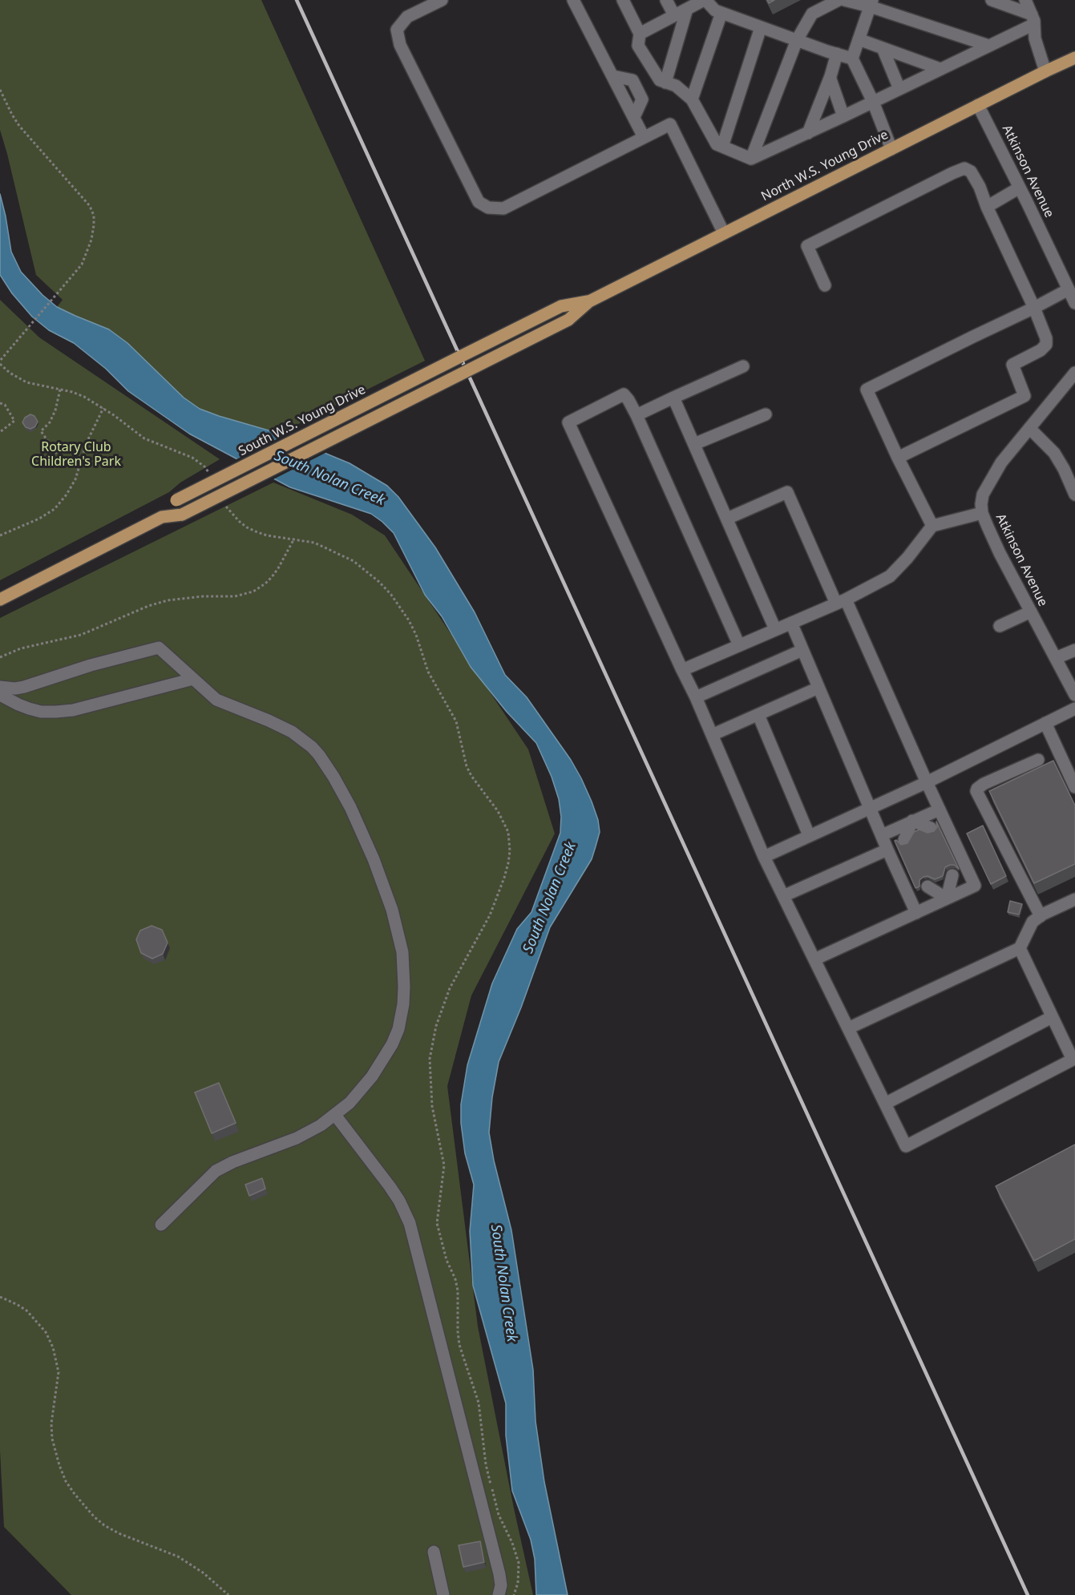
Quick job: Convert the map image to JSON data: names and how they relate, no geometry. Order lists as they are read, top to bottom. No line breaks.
{"streets":{"main road":["North W.S. Young Drive","South W.S. Young Drive"],"street":["Atkinson Avenue"]},"crossings":[["North W.S. Young Drive","Atkinson Avenue"],["North W.S. Young Drive","South W.S. Young Drive"]],"water":["South Nolan Creek"],"parks":["Rotary Club Children's Park"]}
